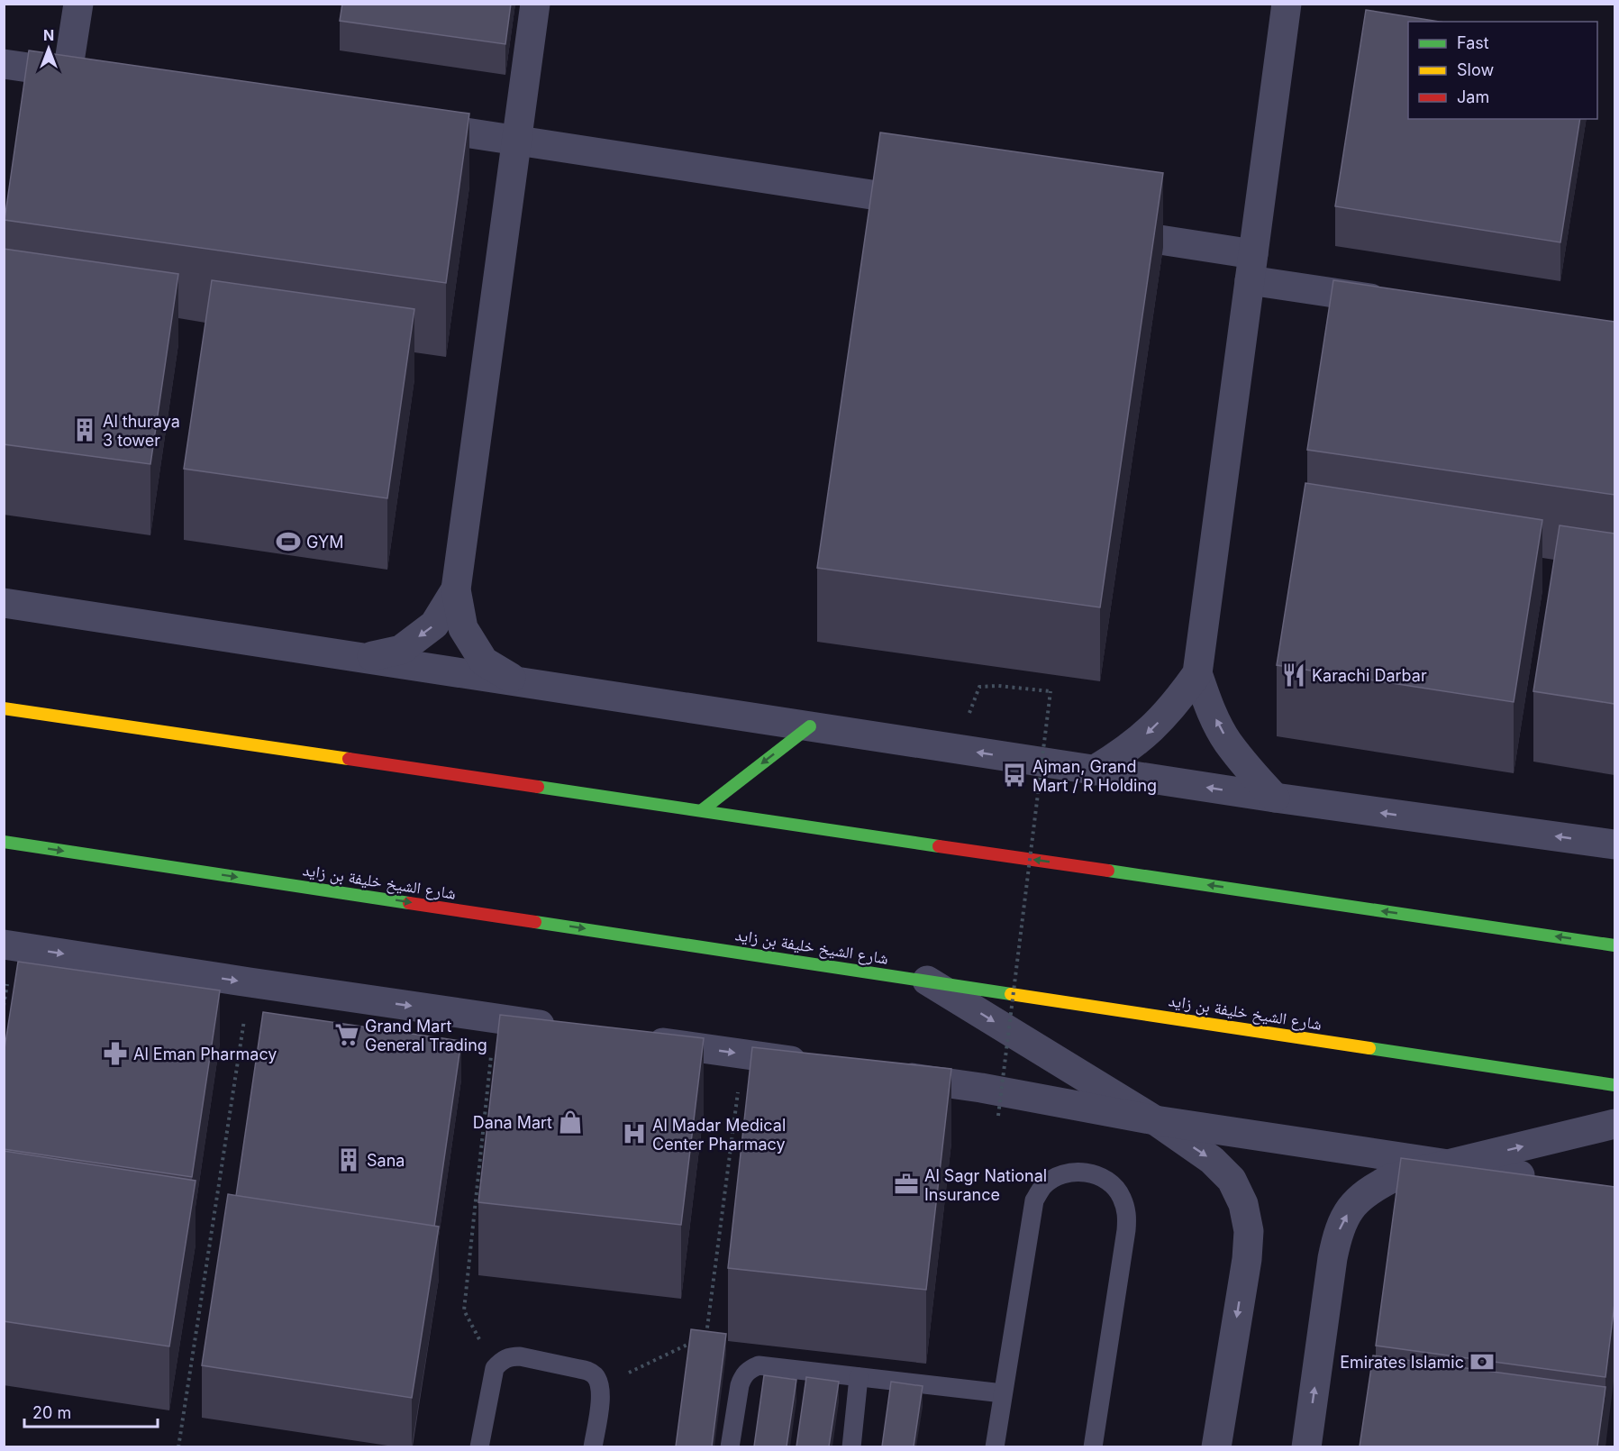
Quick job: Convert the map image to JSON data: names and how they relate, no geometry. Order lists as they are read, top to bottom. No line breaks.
{"streets":{"main road":["شارع الشيخ خليفة بن زايد"]},"one_way":["شارع الشيخ خليفة بن زايد"],"places":{"building":["Al thuraya 3 tower","Sana"],"sports":["GYM"],"restaurant":["Karachi Darbar"],"bus stop":["Ajman, Grand Mart / R Holding"],"supermarket":["Grand Mart General Trading"],"pharmacy":["Al Eman Pharmacy"],"shop":["Dana Mart"],"hospital":["Al Madar Medical Center Pharmacy"],"office":["Al Sagr National Insurance"],"bank":["Emirates Islamic"]},"legend":["Fast","Slow","Jam"],"scale_bar":"20 m","north":"top"}
